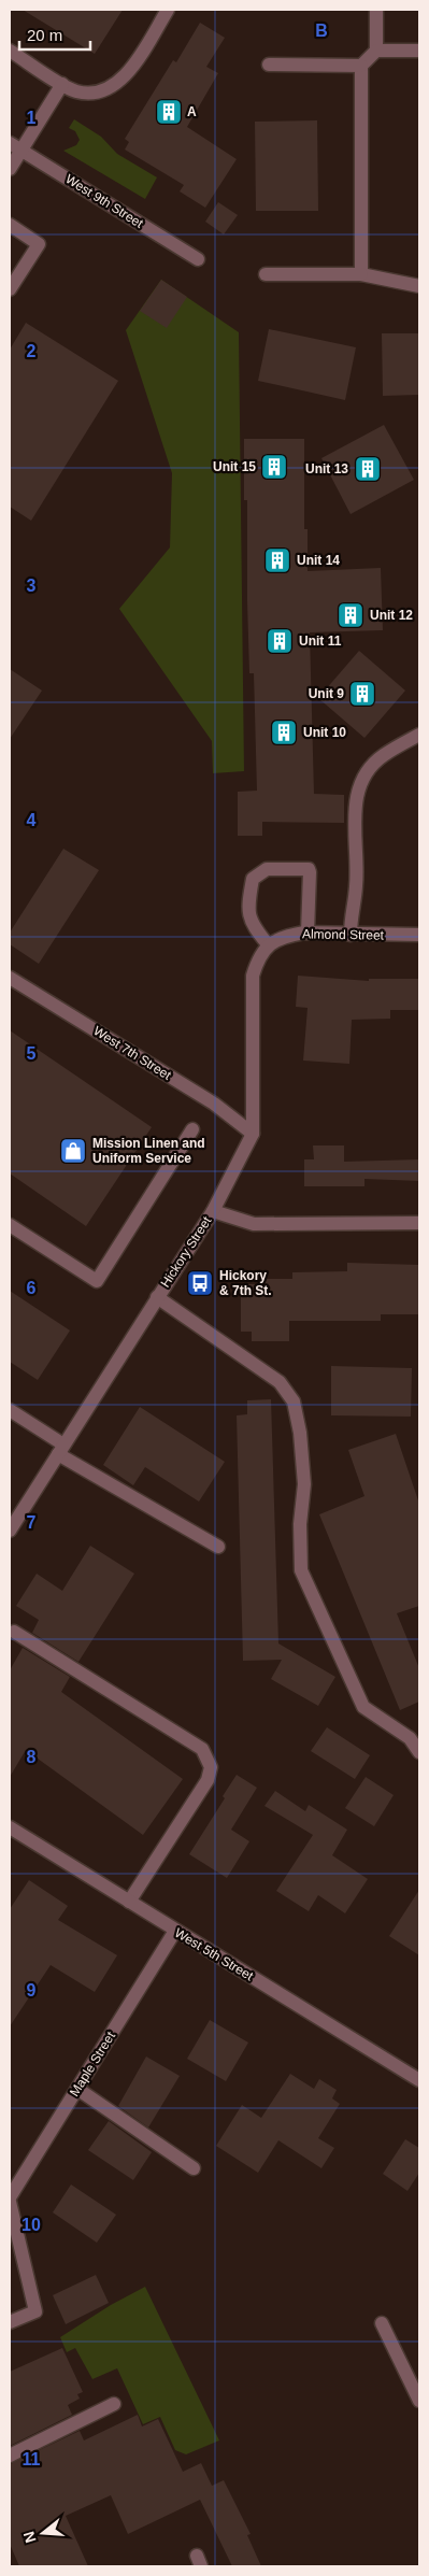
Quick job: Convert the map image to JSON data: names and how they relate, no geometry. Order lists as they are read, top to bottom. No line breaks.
{"streets":{"street":["West 9th Street","Almond Street","West 7th Street","Hickory Street","West 5th Street","Maple Street"]},"crossings":[["Almond Street","Hickory Street"],["West 7th Street","Hickory Street"],["West 5th Street","Maple Street"]],"places":{"building":["A","Unit 15","Unit 13","Unit 14","Unit 12","Unit 11","Unit 9","Unit 10"],"shop":["Mission Linen and Uniform Service"],"bus stop":["Hickory & 7th St."]},"scale_bar":"20 m","north":"left","grid":{"columns":["B"],"rows":["1","2","3","4","5","6","7","8","9","10","11"]}}
